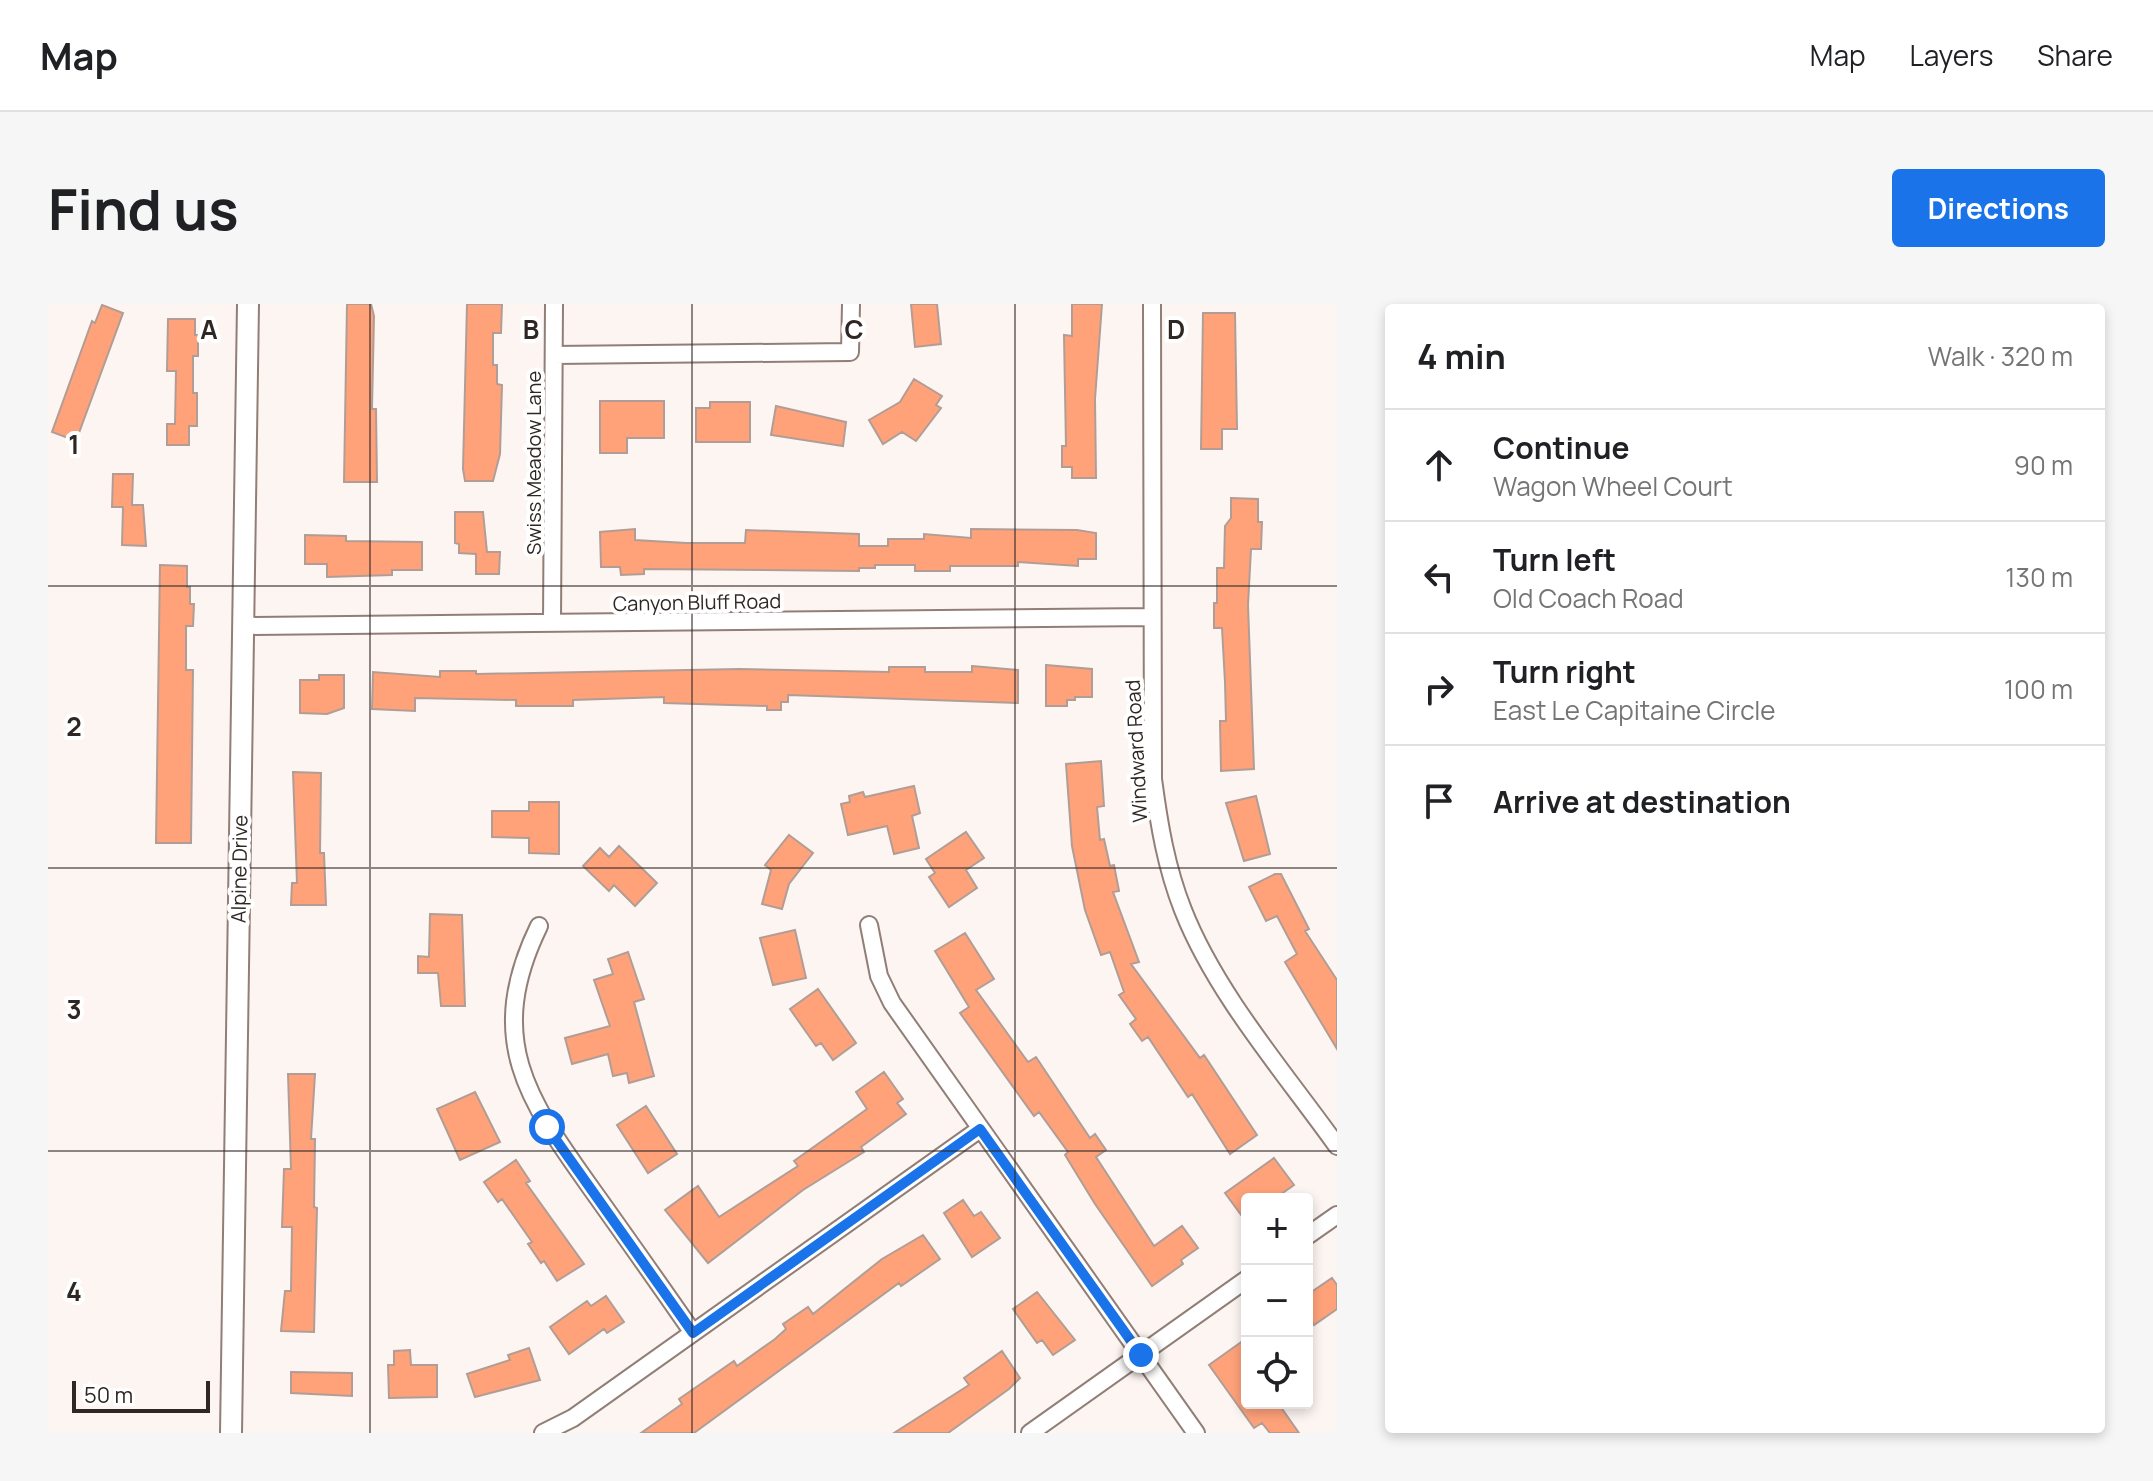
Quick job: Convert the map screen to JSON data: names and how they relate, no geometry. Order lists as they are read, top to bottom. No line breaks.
{"streets":{"street":["Swiss Meadow Lane","Canyon Bluff Road","Windward Road","Alpine Drive"]},"crossings":[["Swiss Meadow Lane","Canyon Bluff Road"],["Canyon Bluff Road","Windward Road"],["Canyon Bluff Road","Alpine Drive"]],"scale_bar":"50 m","page":{"header":"Map","nav":["Map","Layers","Share"],"buttons":"Directions","title":"Find us","heading":["4 min","Walk · 320 m"],"list":[["Continue","Wagon Wheel Court","90 m"],["Turn left","Old Coach Road","130 m"],["Turn right","East Le Capitaine Circle","100 m"],"Arrive at destination"],"map_buttons":["+","−"],"scale":"50 m"},"grid":{"columns":["A","B","C","D"],"rows":["1","2","3","4"]}}
